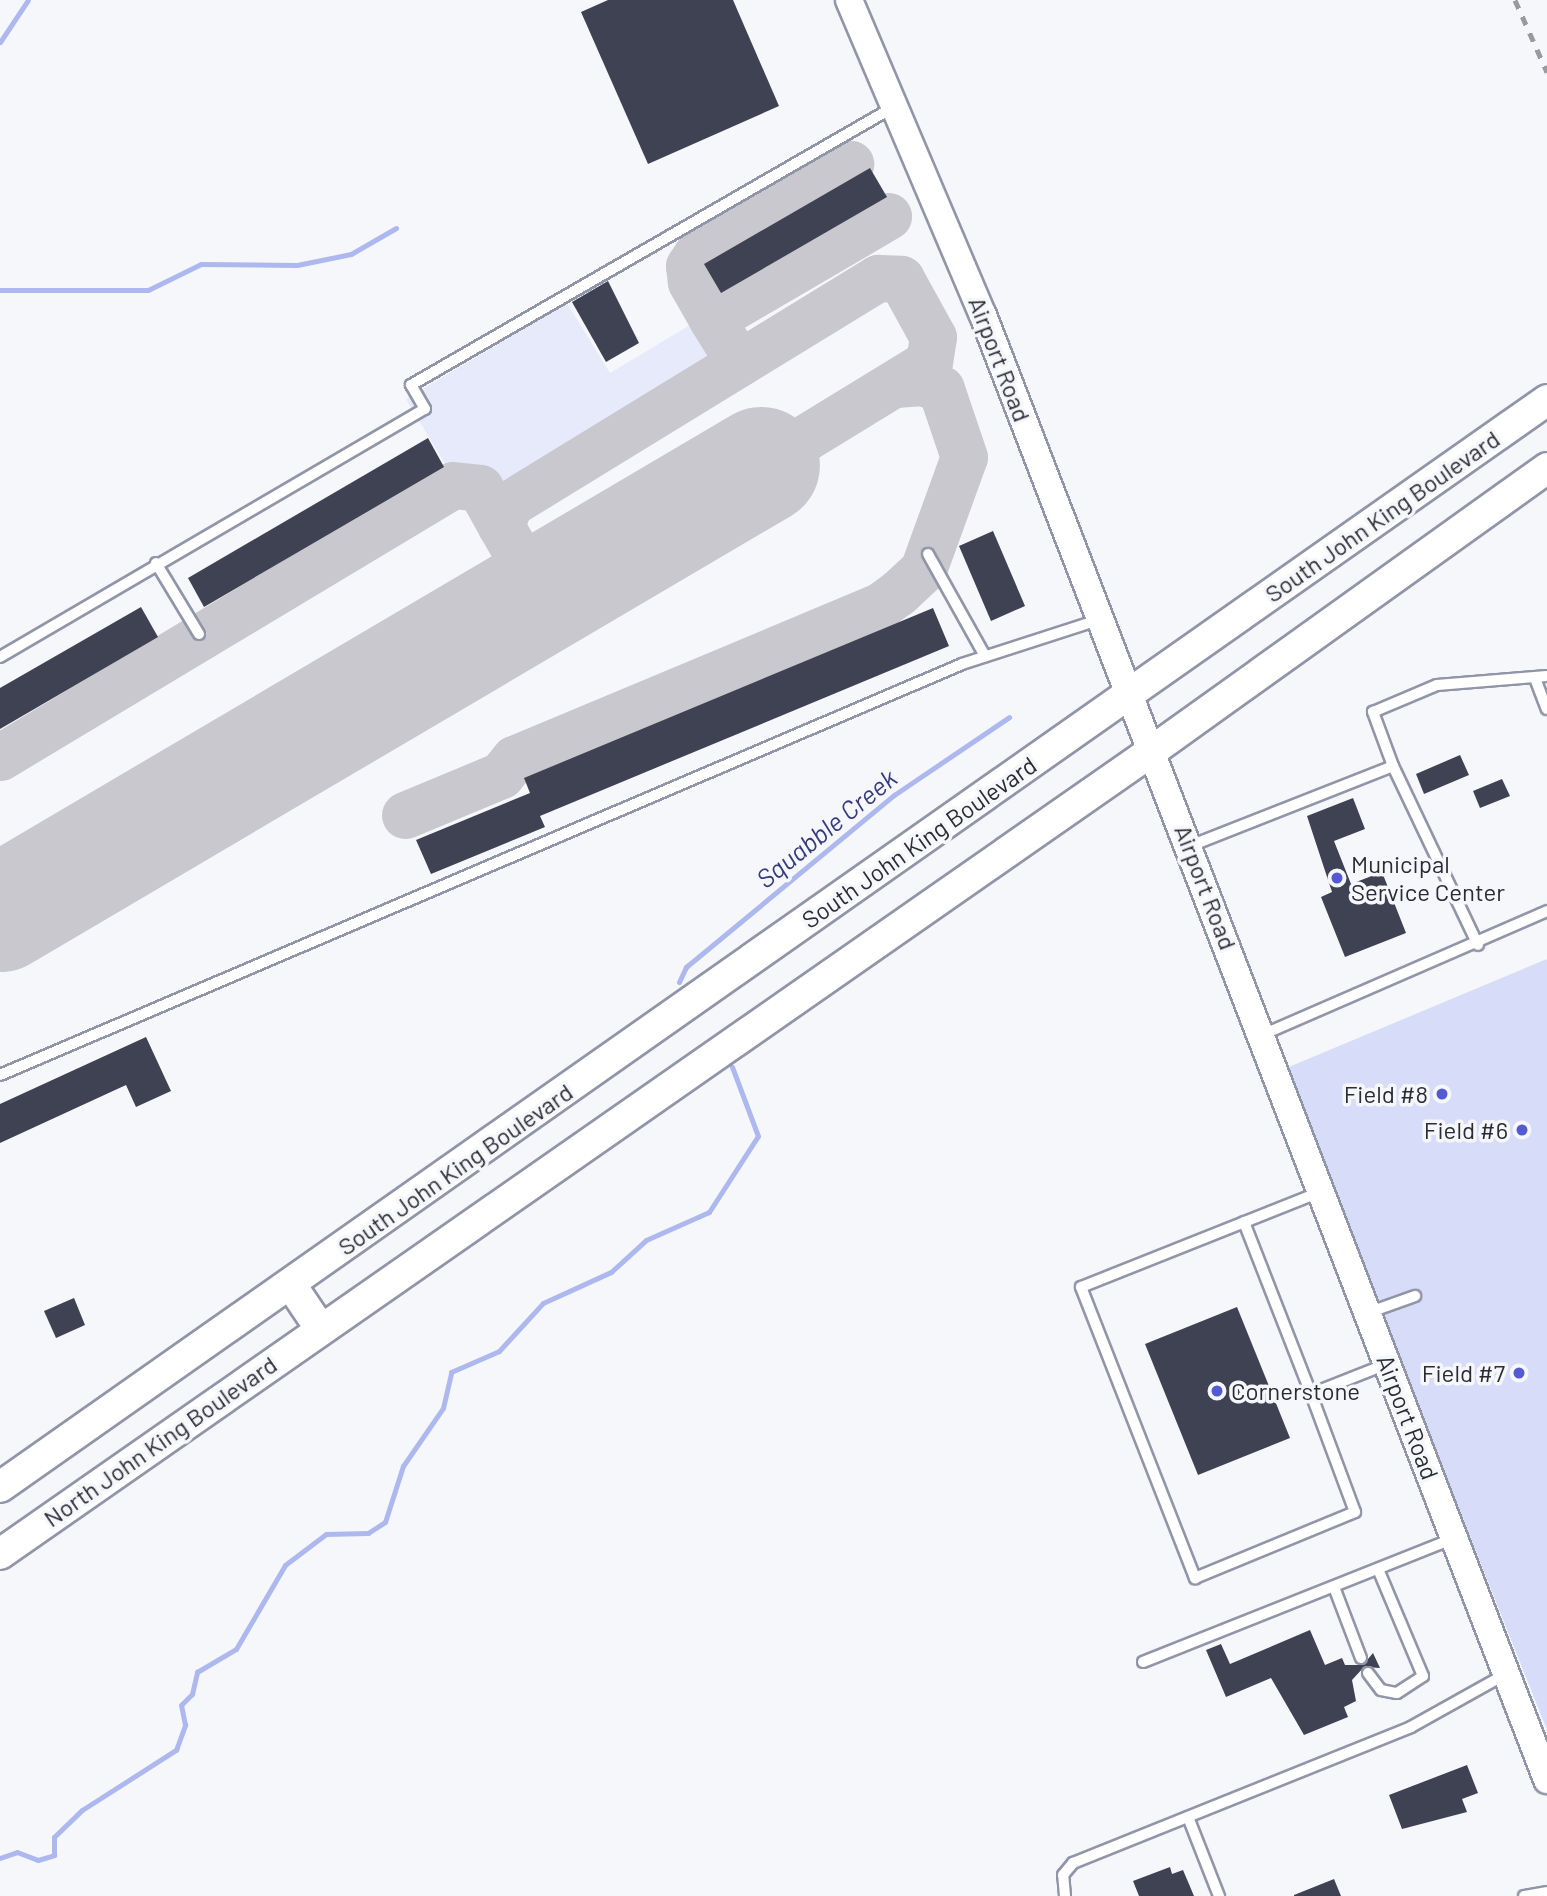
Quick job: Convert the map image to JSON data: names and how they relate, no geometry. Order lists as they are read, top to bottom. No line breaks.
{"streets":{"main road":["South John King Boulevard","North John King Boulevard"],"street":["Airport Road"]},"crossings":[["Airport Road","South John King Boulevard"]],"water":["Squabble Creek"],"places":["Municipal Service Center","Field #8","Field #6","Field #7","Cornerstone"]}
